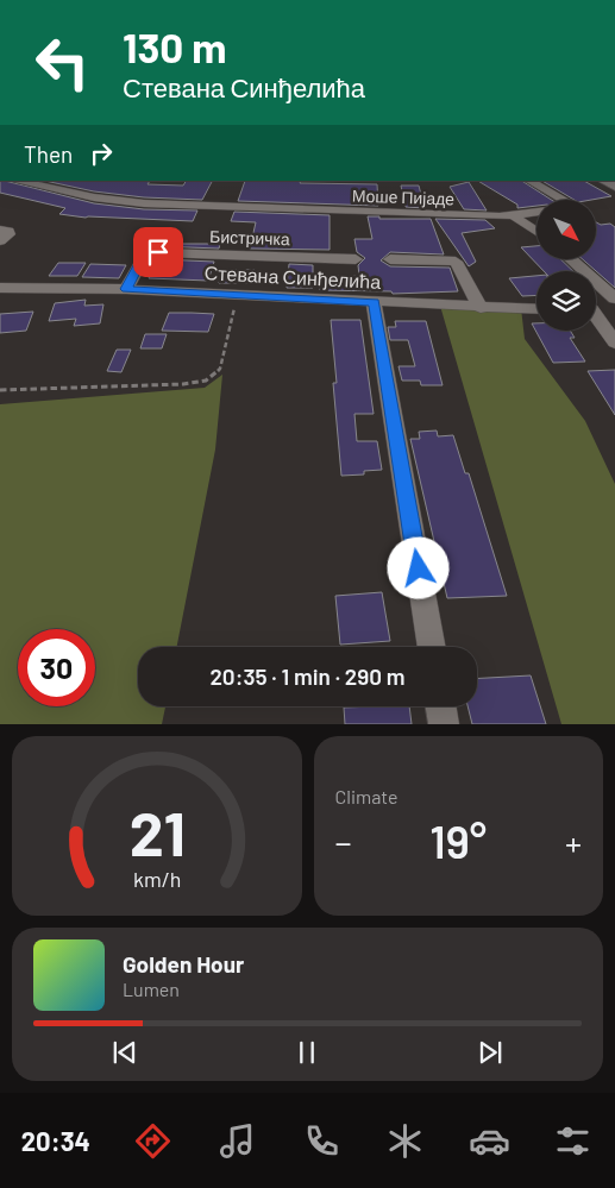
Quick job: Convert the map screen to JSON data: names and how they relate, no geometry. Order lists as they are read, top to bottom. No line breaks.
{"streets":{"street":["Моше Пијаде","Бистричка","Стевана Синђелића"]},"crossings":[["Бистричка","Стевана Синђелића"]],"north":"bottom right","page":{"turn":["130 m","Стевана Синђелића"],"then":"Then","limit":"30","trip":"20:35 · 1 min · 290 m","tile":"Climate","heat":["−","19°","+"],"song":["Golden Hour","Lumen"],"tabs":"20:34","gauge":["21","km/h"]}}
